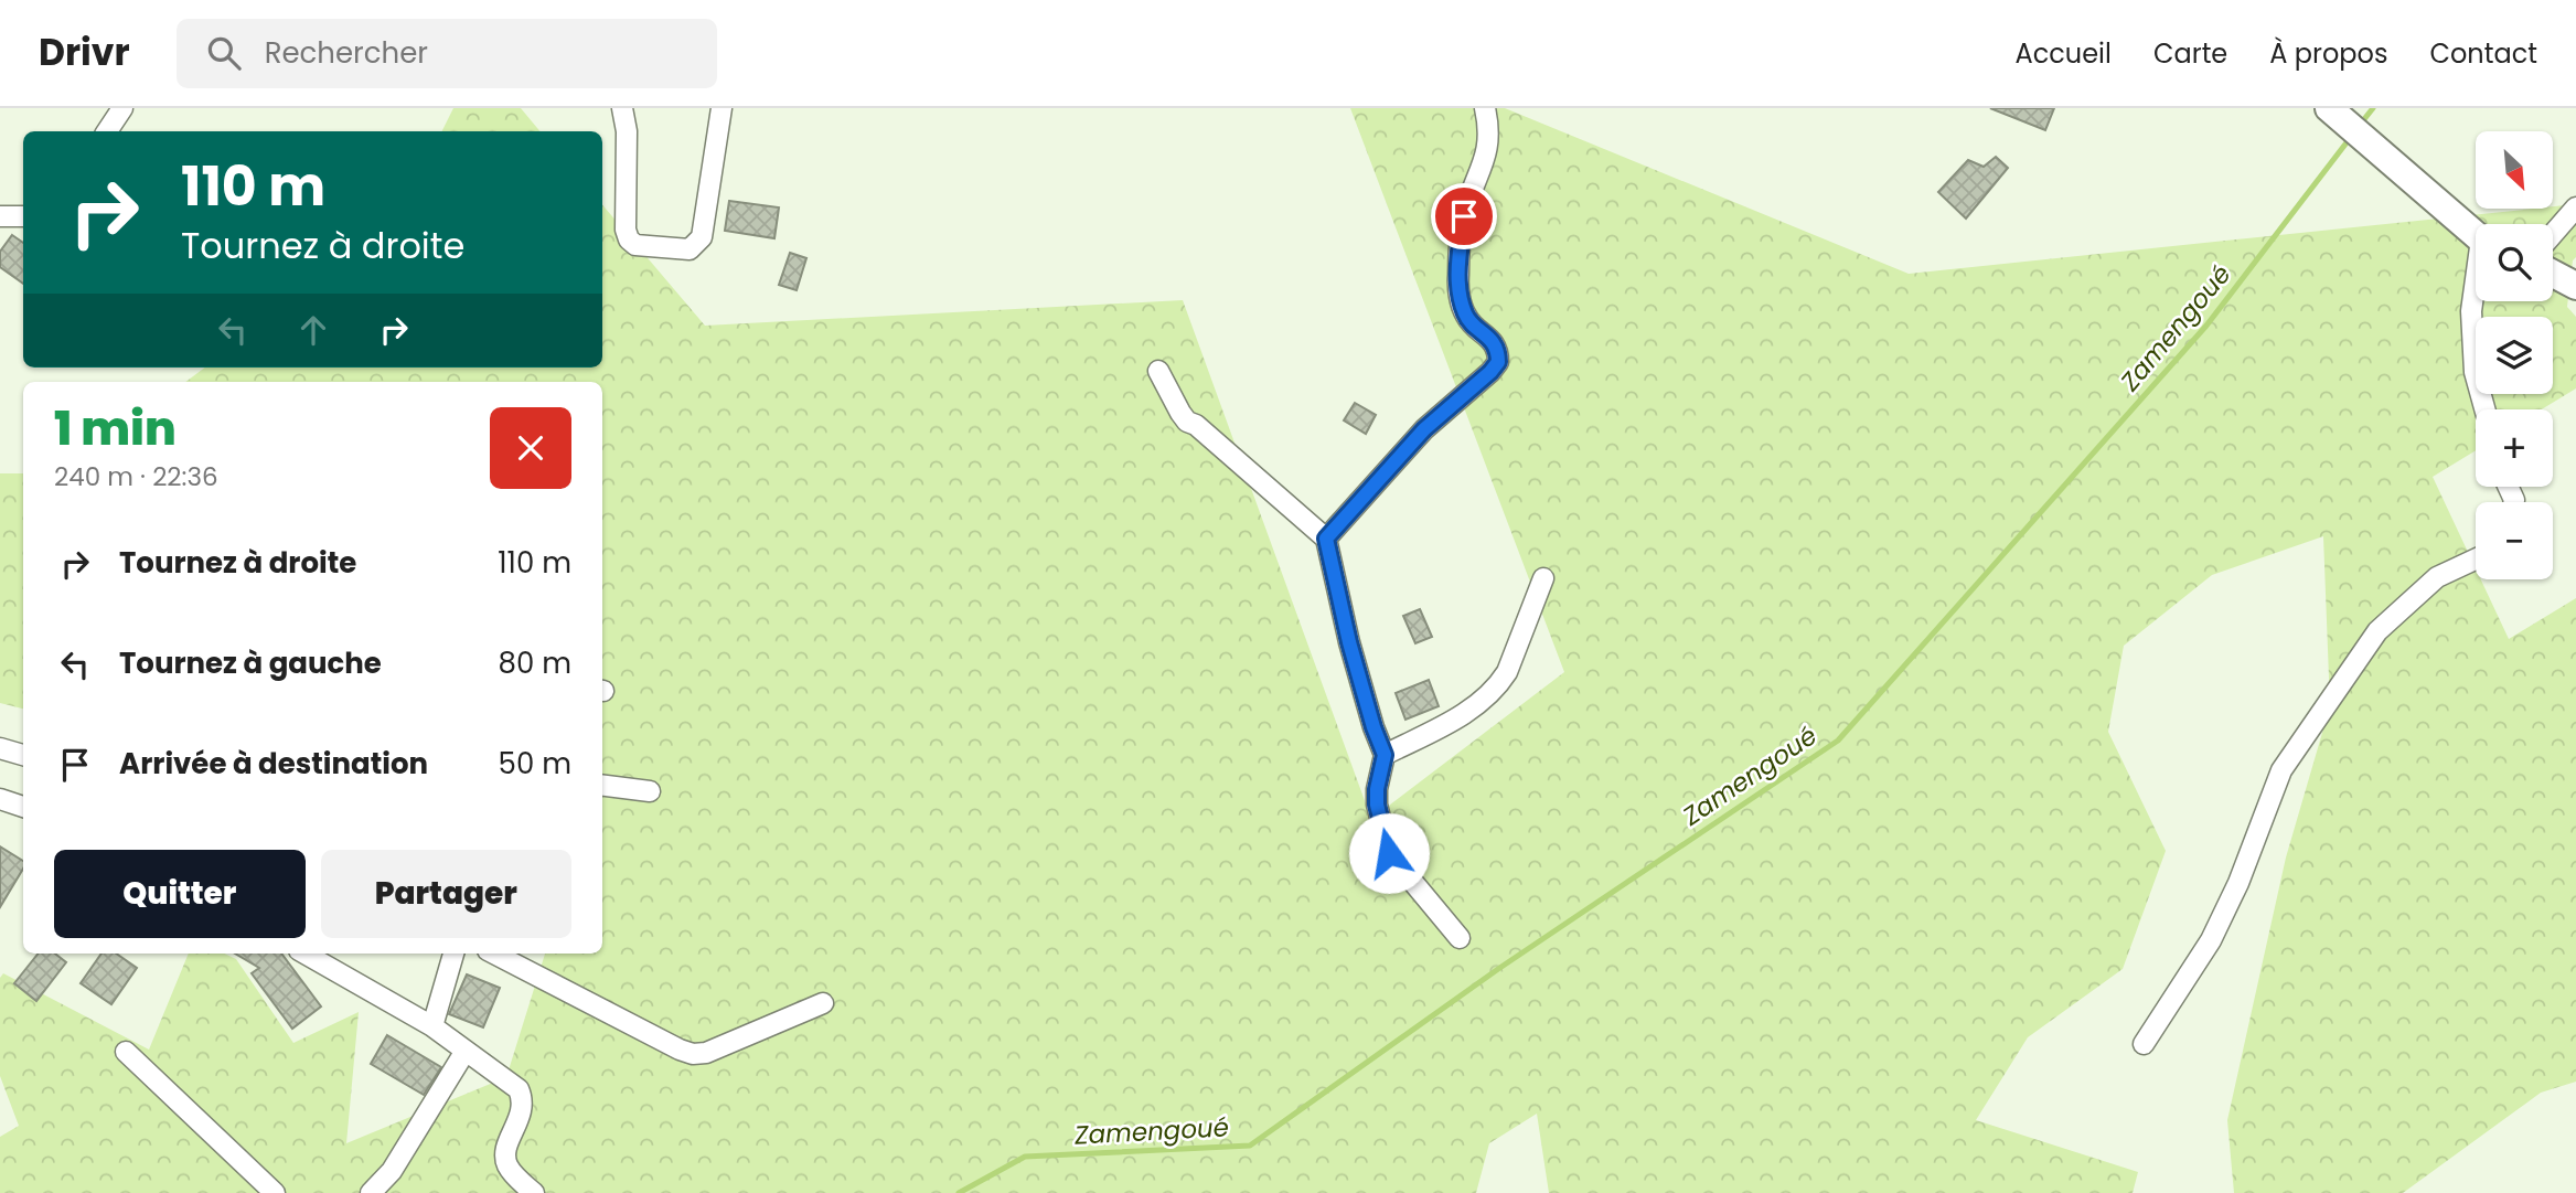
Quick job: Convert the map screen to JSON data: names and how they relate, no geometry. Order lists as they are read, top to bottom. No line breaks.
{"water":["Zamengoué"],"north":"bottom right","page":{"header":"Drivr","search":"Rechercher","nav":["Accueil","Carte","À propos","Contact"],"map_buttons":["+","−"],"turn":["110 m","Tournez à droite"],"heading":["1 min","240 m · 22:36"],"list":[{"name":"Tournez à droite","value":"110 m"},{"name":"Tournez à gauche","value":"80 m"},{"name":"Arrivée à destination","value":"50 m"}],"buttons":["Quitter","Partager"]}}
